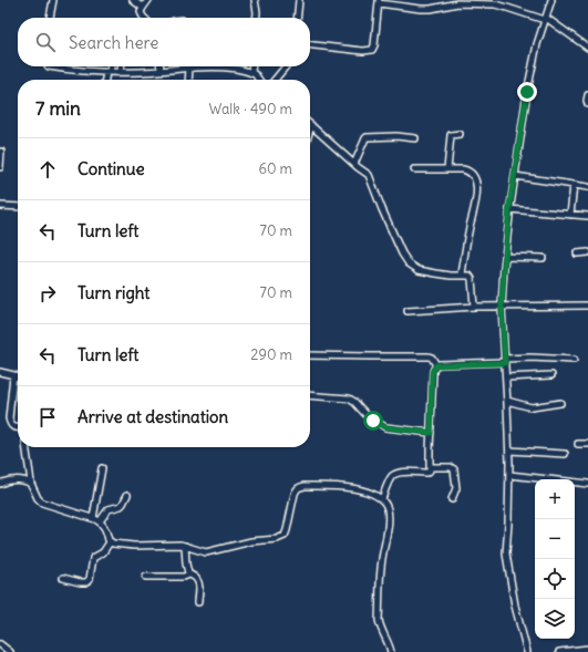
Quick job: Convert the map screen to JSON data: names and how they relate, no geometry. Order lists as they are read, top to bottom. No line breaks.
{"page":{"search":"Search here","heading":["7 min","Walk · 490 m"],"list":[["Continue","60 m"],["Turn left","70 m"],["Turn right","70 m"],["Turn left","290 m"],"Arrive at destination"],"map_buttons":["+","−"]}}
